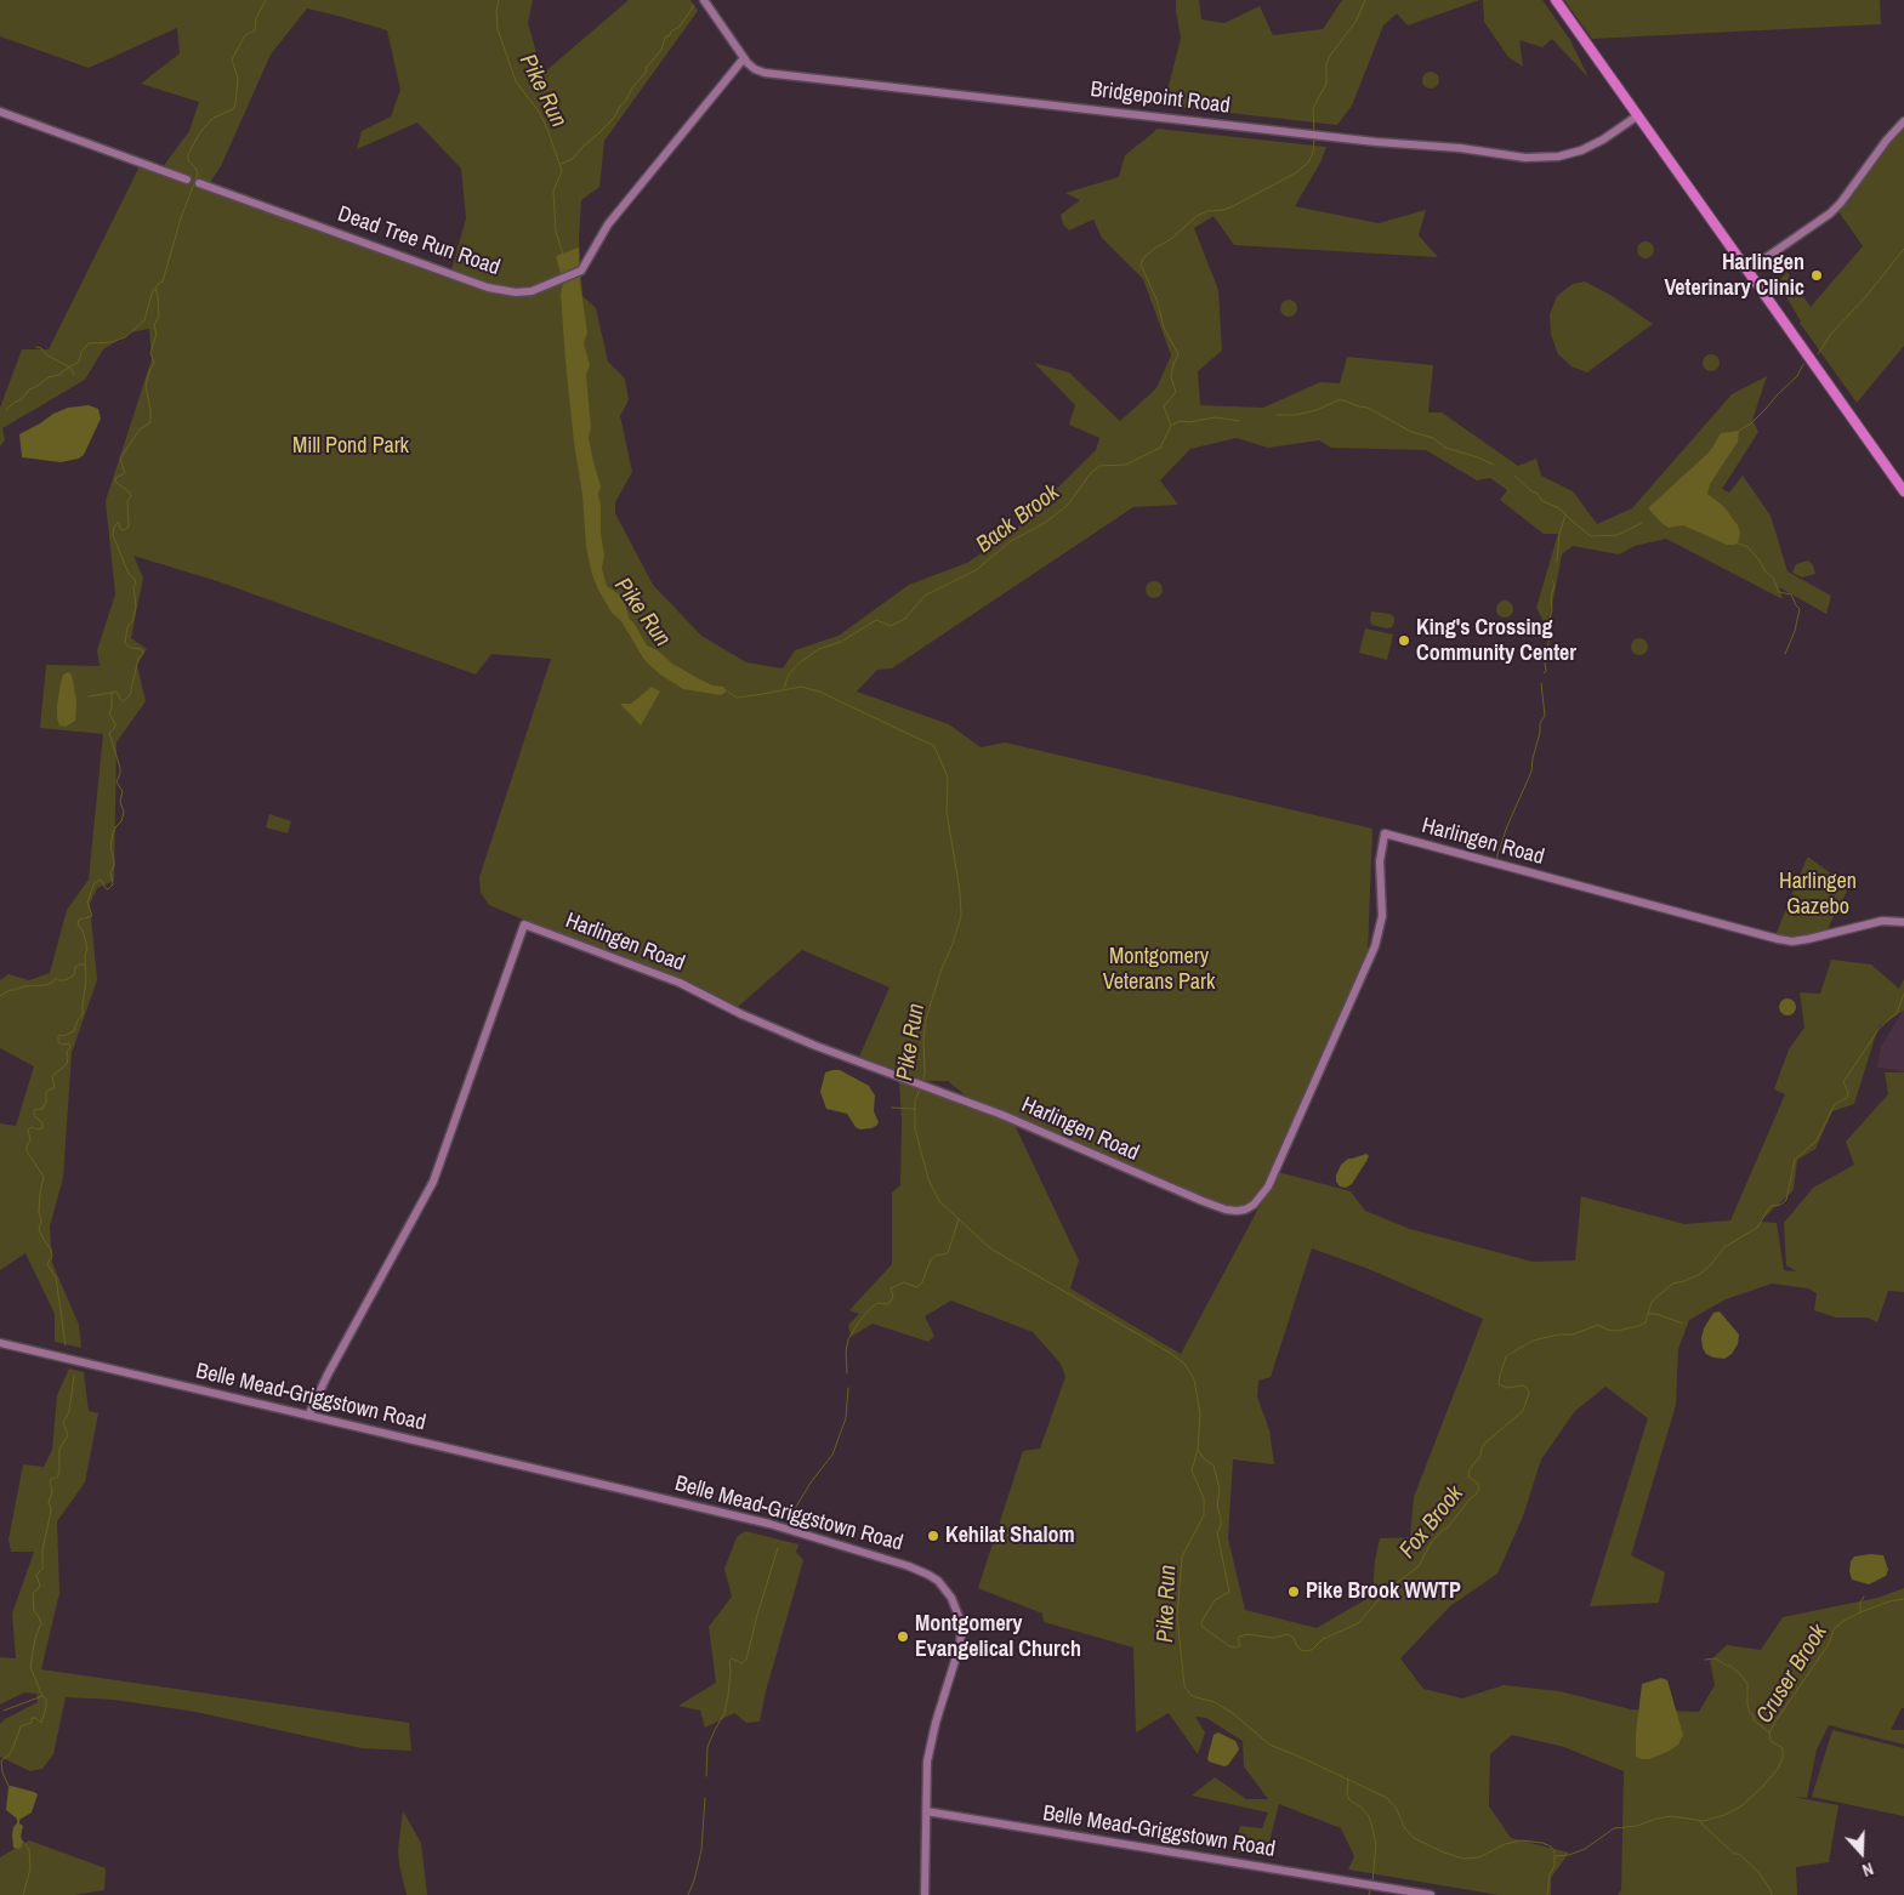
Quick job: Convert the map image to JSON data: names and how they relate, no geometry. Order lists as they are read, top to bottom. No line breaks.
{"streets":{"street":["Bridgepoint Road","Dead Tree Run Road","Harlingen Road","Belle Mead-Griggstown Road"]},"crossings":[["Bridgepoint Road","Dead Tree Run Road"],["Harlingen Road","Belle Mead-Griggstown Road"]],"water":["Pike Run","Back Brook","Fox Brook","Cruser Brook"],"parks":["Mill Pond Park","Harlingen Gazebo","Montgomery Veterans Park"],"places":["Harlingen Veterinary Clinic","King's Crossing Community Center","Kehilat Shalom","Pike Brook WWTP","Montgomery Evangelical Church"],"north":"bottom"}
